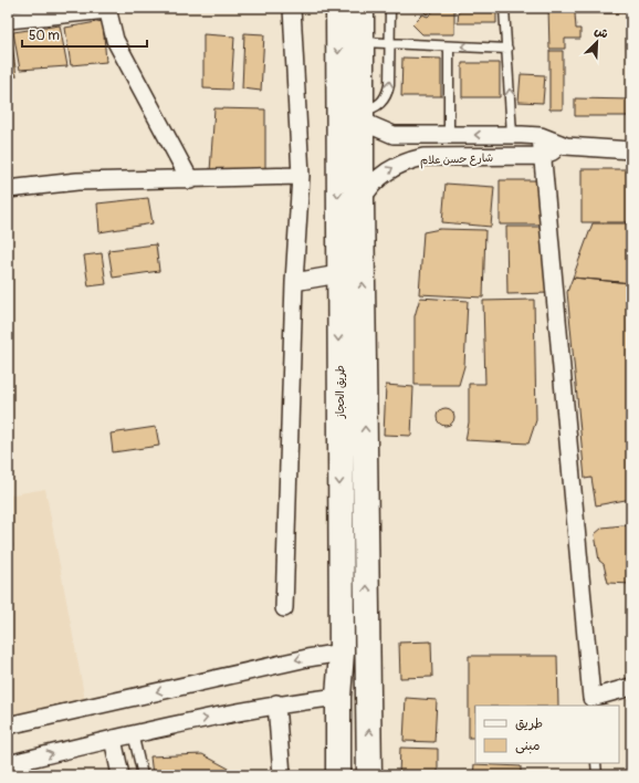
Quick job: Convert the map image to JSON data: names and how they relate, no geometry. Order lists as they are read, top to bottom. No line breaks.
{"streets":{"main road":["طريق الحجاز"],"street":["شارع حسن علام"]},"legend":["طريق","مبنى"],"scale_bar":"50 m","north":"top right"}
